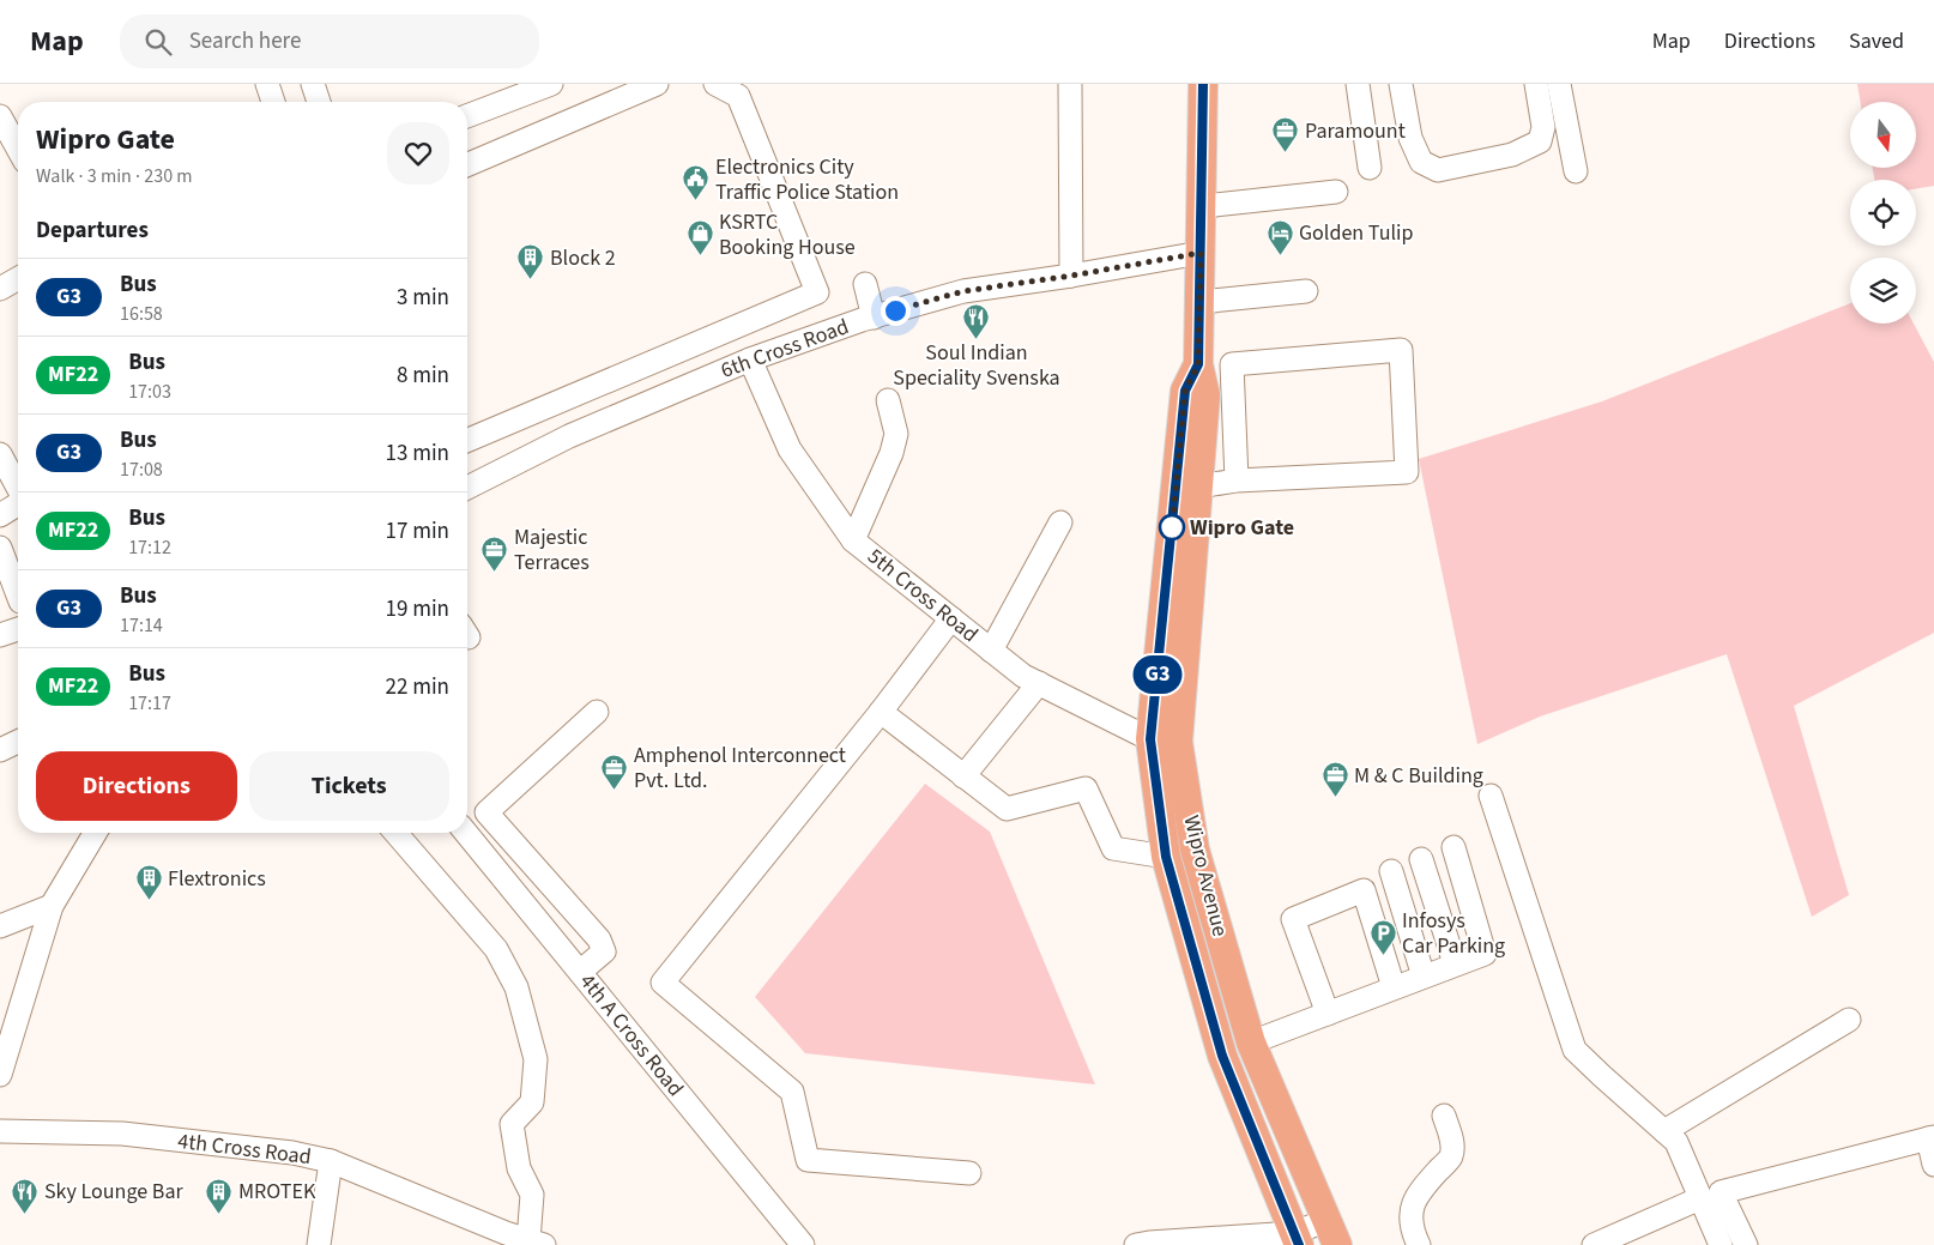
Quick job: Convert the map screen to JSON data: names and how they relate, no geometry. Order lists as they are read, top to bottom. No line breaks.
{"streets":{"main road":["Wipro Avenue"],"street":["6th Cross Road","5th Cross Road","4th A Cross Road","4th Cross Road"]},"crossings":[["6th Cross Road","5th Cross Road"],["6th Cross Road","Wipro Avenue"],["5th Cross Road","Wipro Avenue"]],"places":{"office":["Paramount","Majestic Terraces","Amphenol Interconnect Pvt. Ltd.","M & C Building"],"public building":["Electronics City Traffic Police Station"],"hotel":["Golden Tulip"],"shop":["KSRTC Booking House"],"building":["Block 2","Flextronics","MROTEK"],"restaurant":["Soul Indian Speciality Svenska","Sky Lounge Bar"],"other":["Wipro Gate"],"parking":["Infosys Car Parking"]},"lines":["bus line G3"],"north":"bottom","page":{"header":"Map","search":"Search here","nav":["Map","Directions","Saved"],"on_map":"G3","heading":[["Wipro Gate","Walk · 3 min · 230 m"],"Departures"],"list":[{"mark":"G3","name":"Bus","note":"16:58","value":"3 min"},{"mark":"MF22","name":"Bus","note":"17:03","value":"8 min"},{"mark":"G3","name":"Bus","note":"17:08","value":"13 min"},{"mark":"MF22","name":"Bus","note":"17:12","value":"17 min"},{"mark":"G3","name":"Bus","note":"17:14","value":"19 min"},{"mark":"MF22","name":"Bus","note":"17:17","value":"22 min"}],"buttons":["Directions","Tickets"]}}
